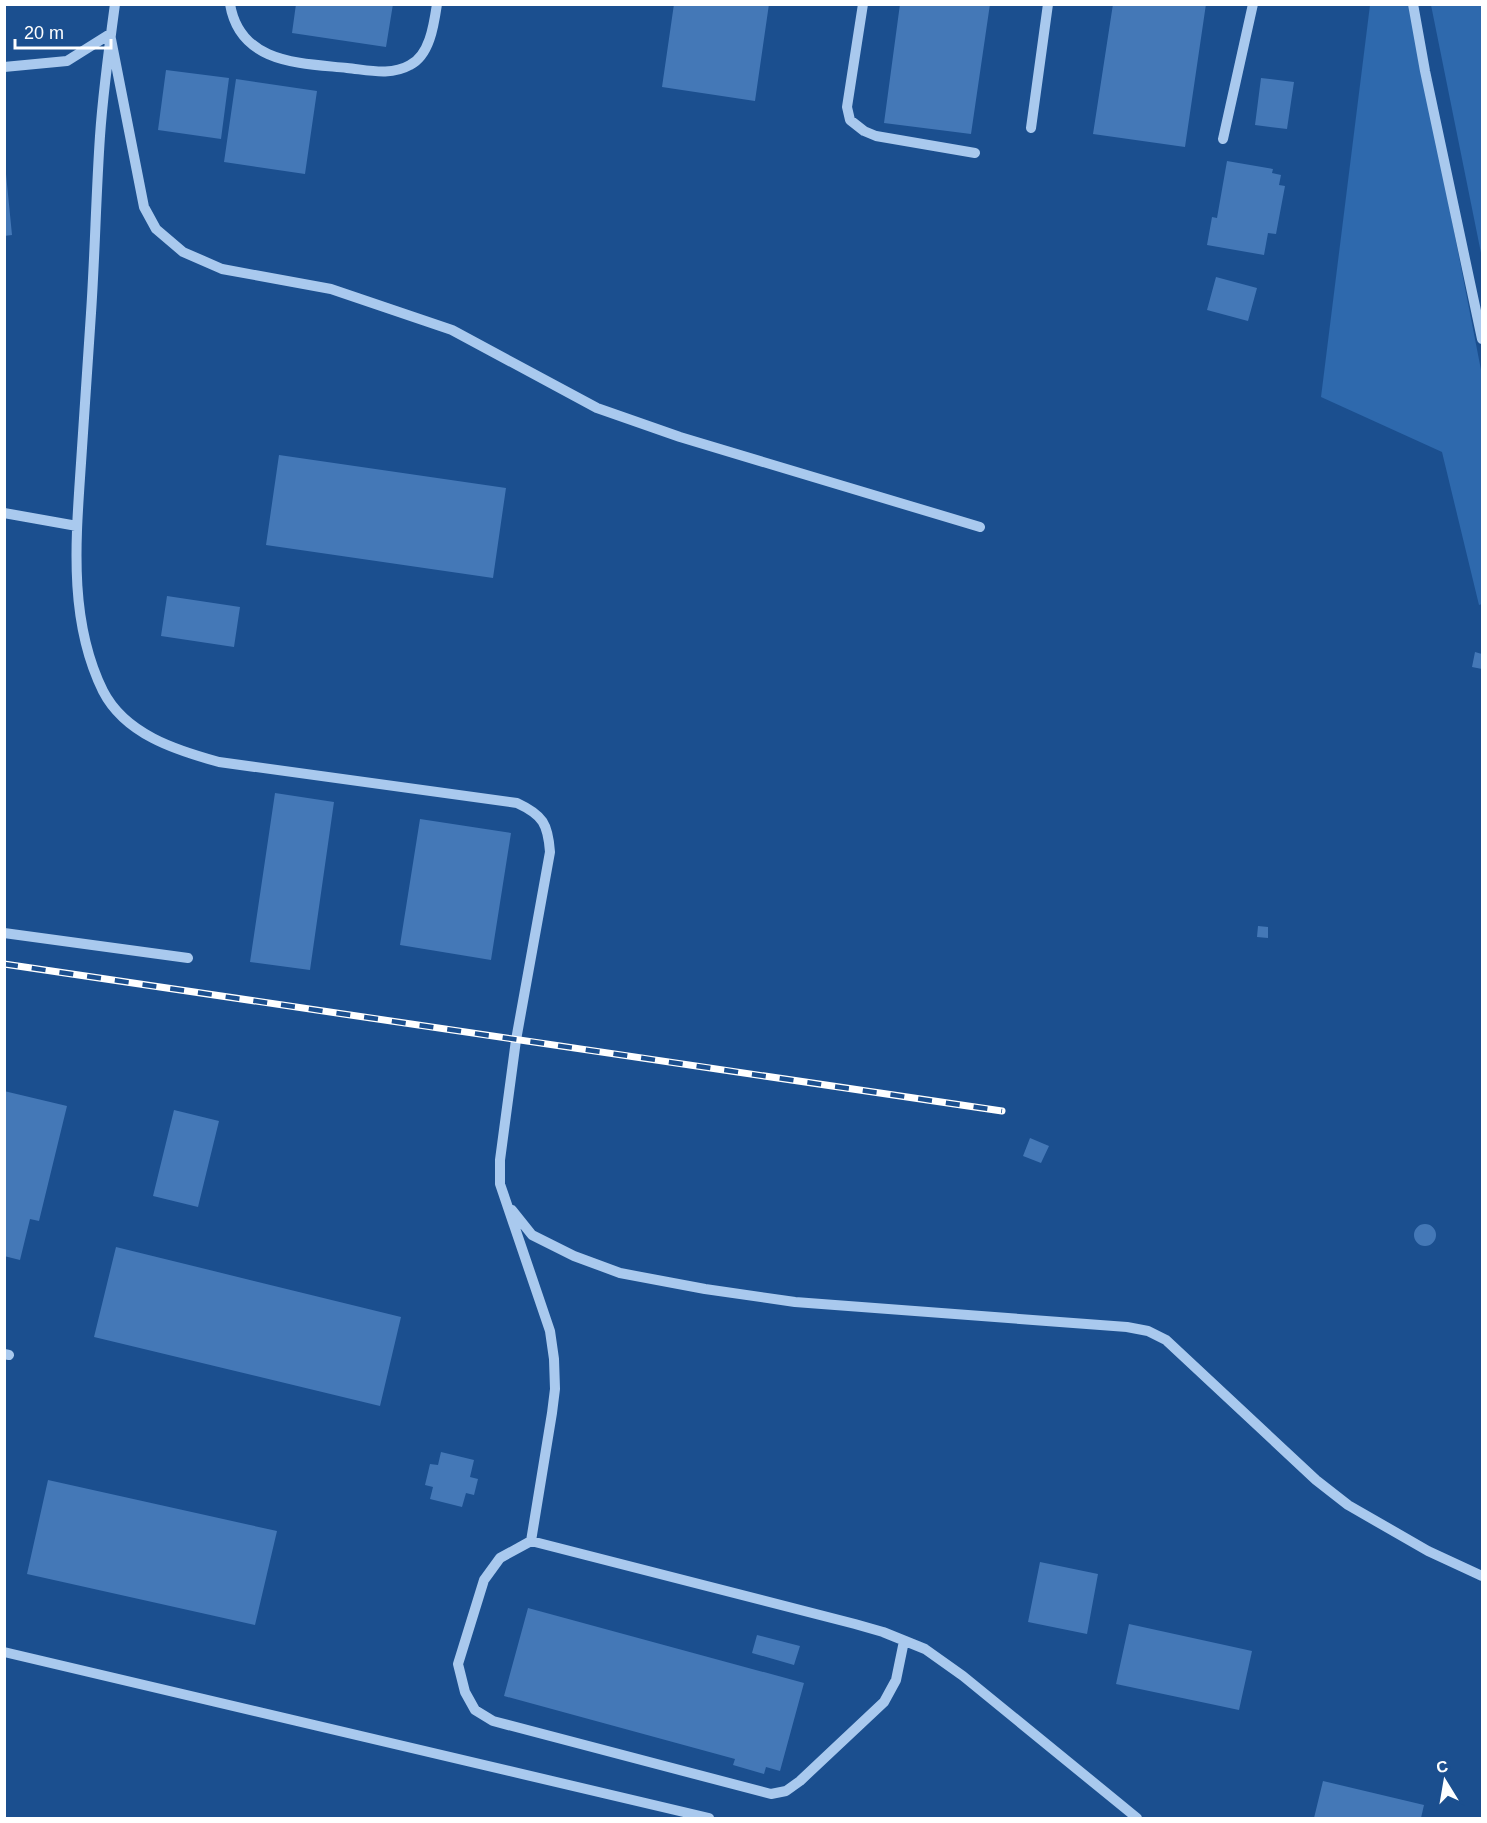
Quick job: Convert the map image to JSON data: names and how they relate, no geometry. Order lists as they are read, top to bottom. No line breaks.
{"scale_bar":"20 m","north":"top"}
